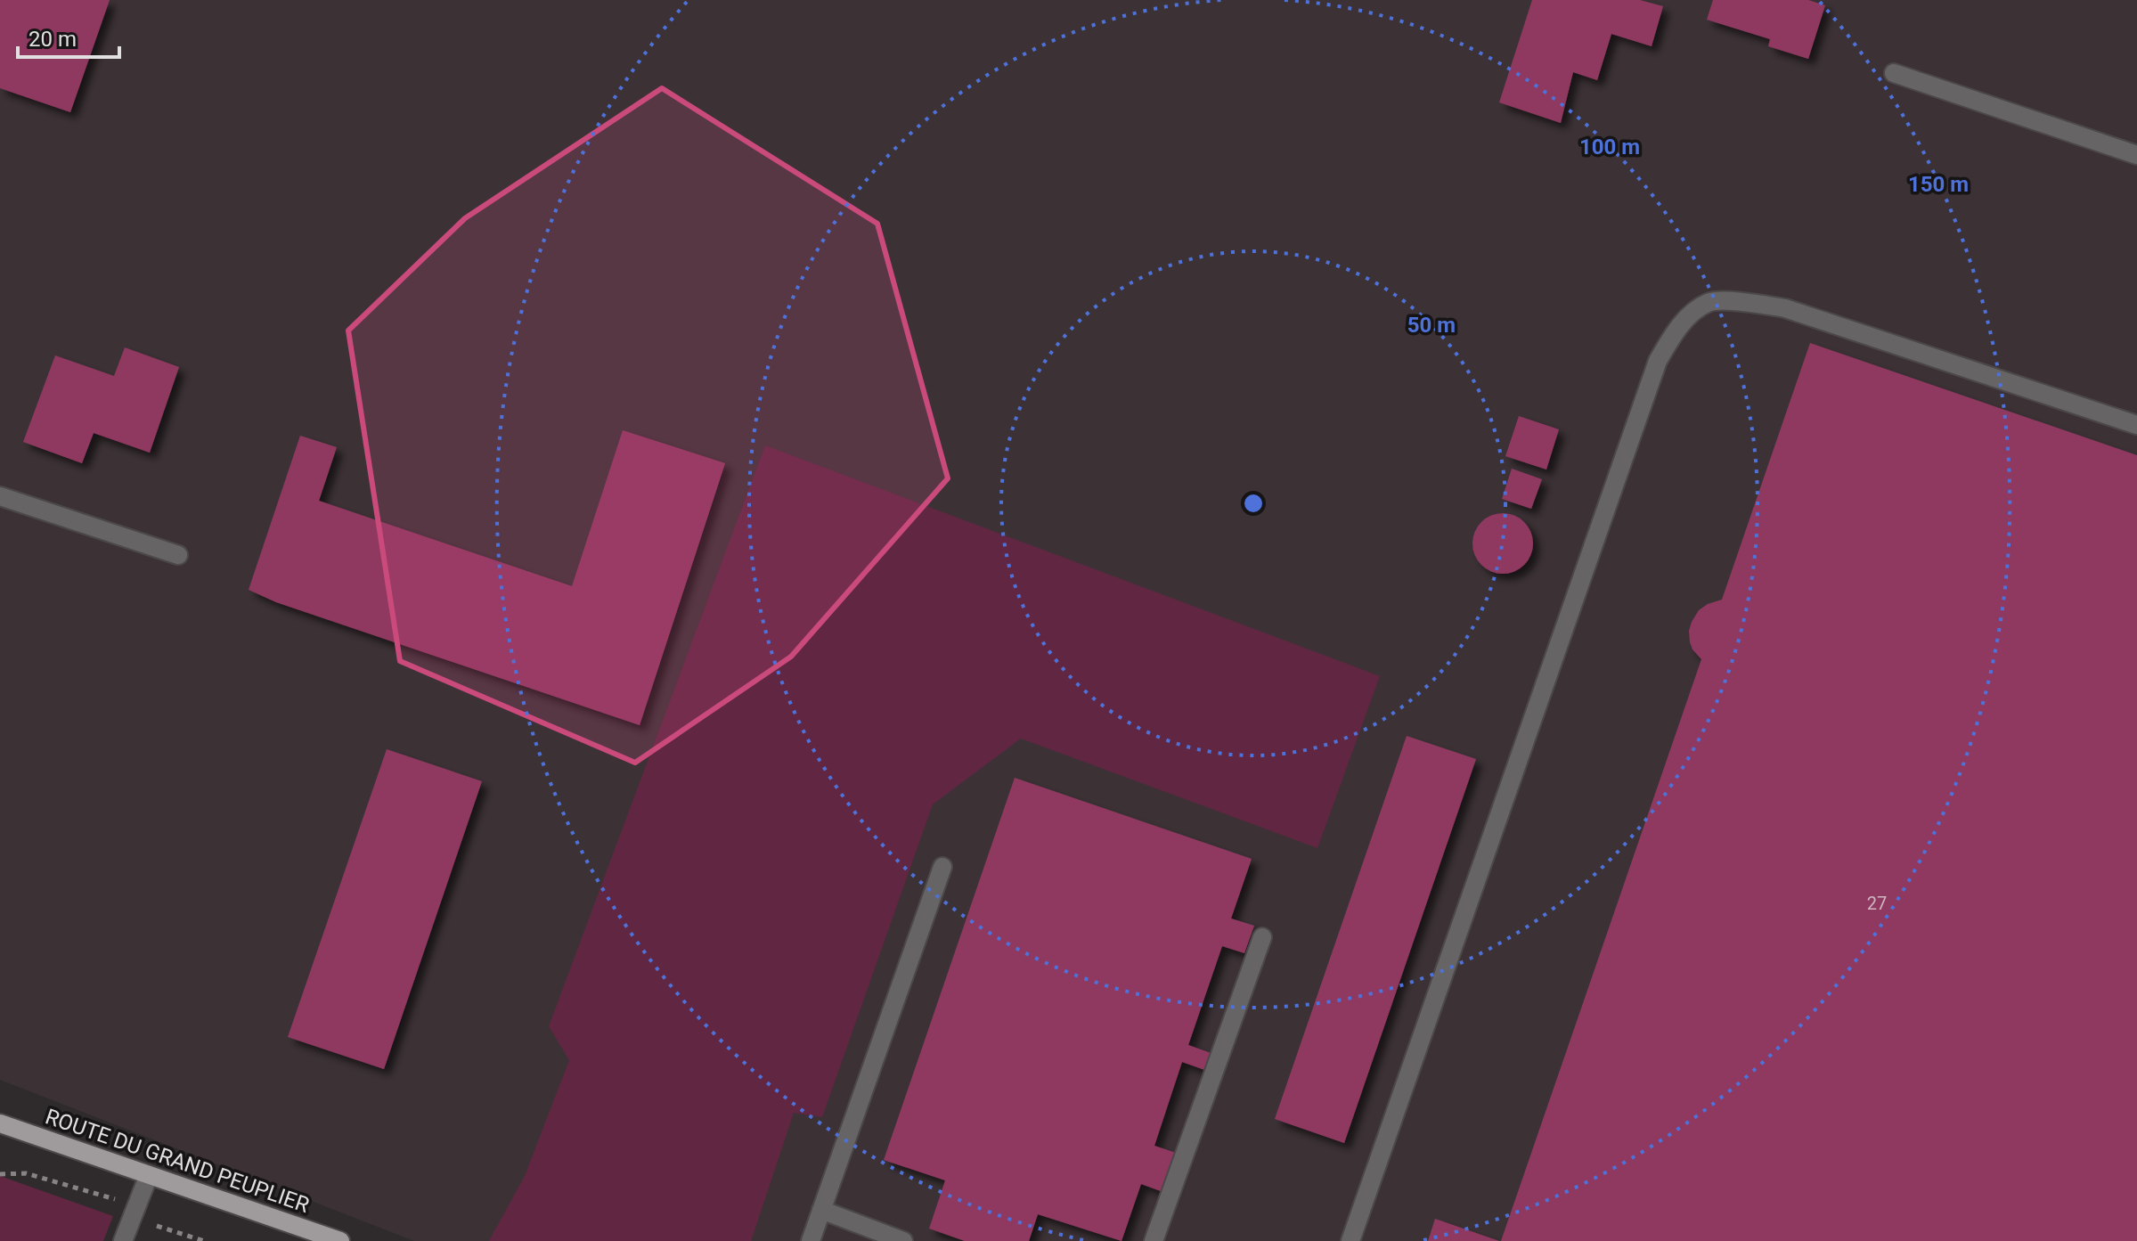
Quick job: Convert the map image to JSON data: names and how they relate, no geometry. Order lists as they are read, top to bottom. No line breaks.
{"streets":{"main road":["ROUTE DU GRAND PEUPLIER"]},"house_numbers":["27"],"scale_bar":"20 m","rings":["100 m","150 m","50 m"]}
